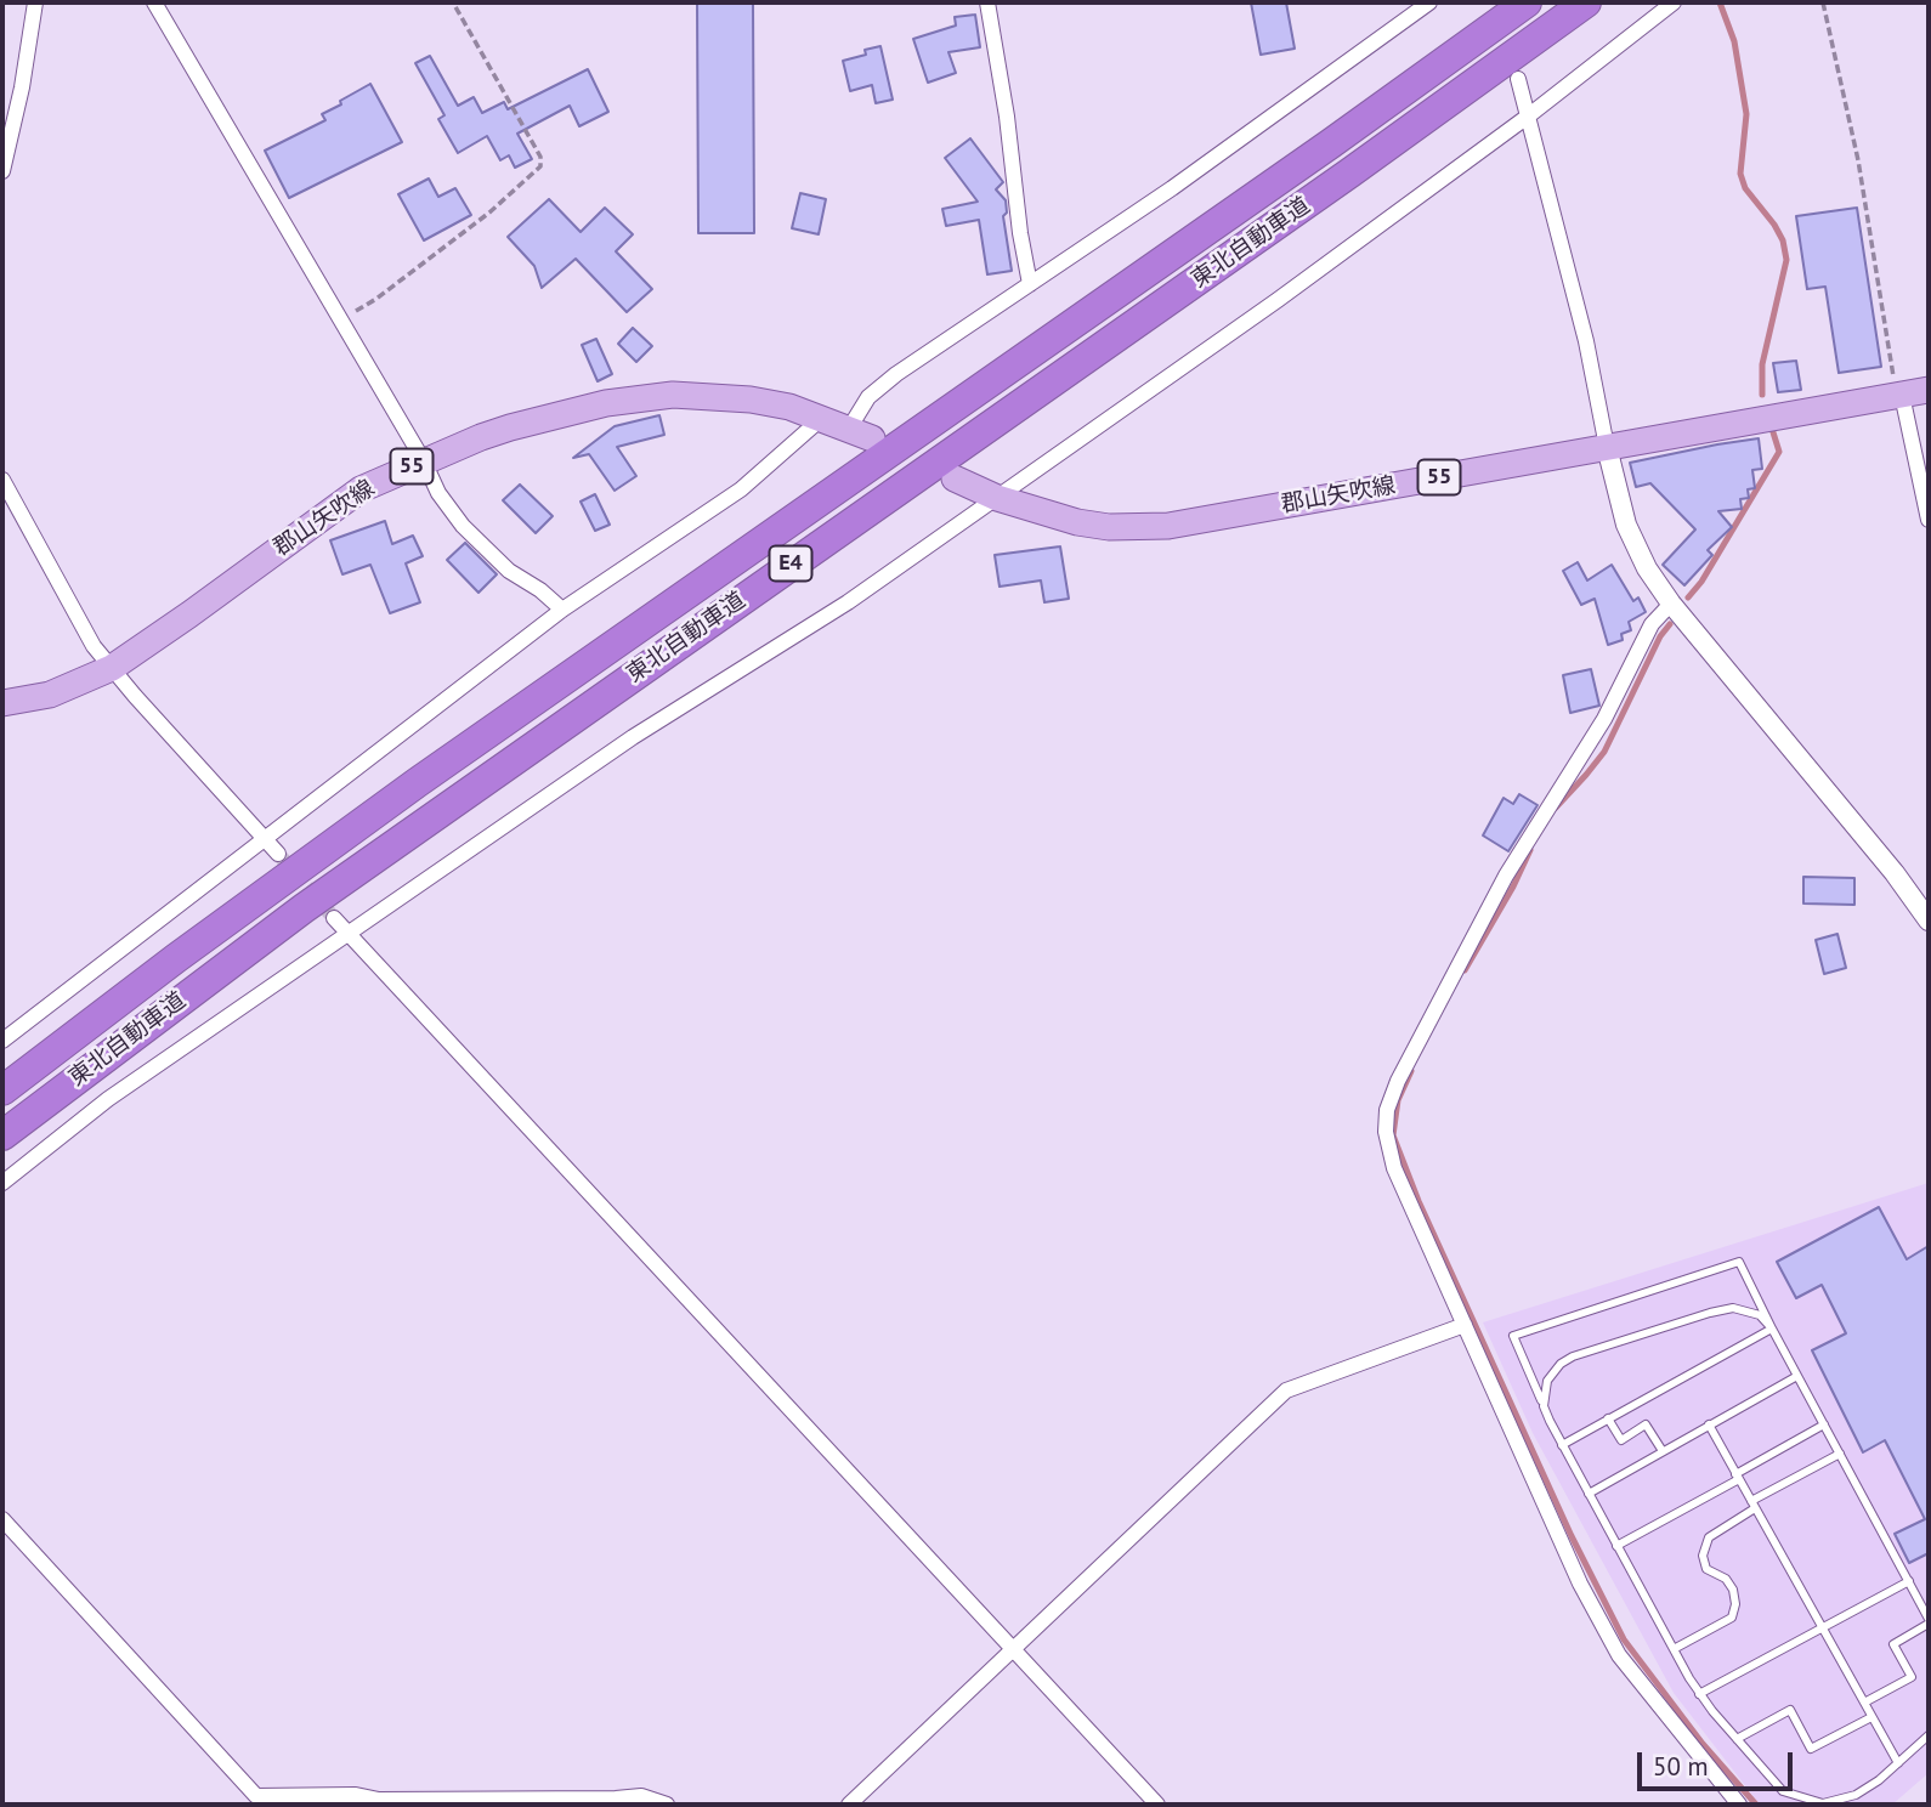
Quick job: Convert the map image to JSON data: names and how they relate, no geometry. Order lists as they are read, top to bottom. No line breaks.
{"streets":{"highway":["東北自動車道","E4"],"main road":["55","郡山矢吹線"]},"scale_bar":"50 m"}
